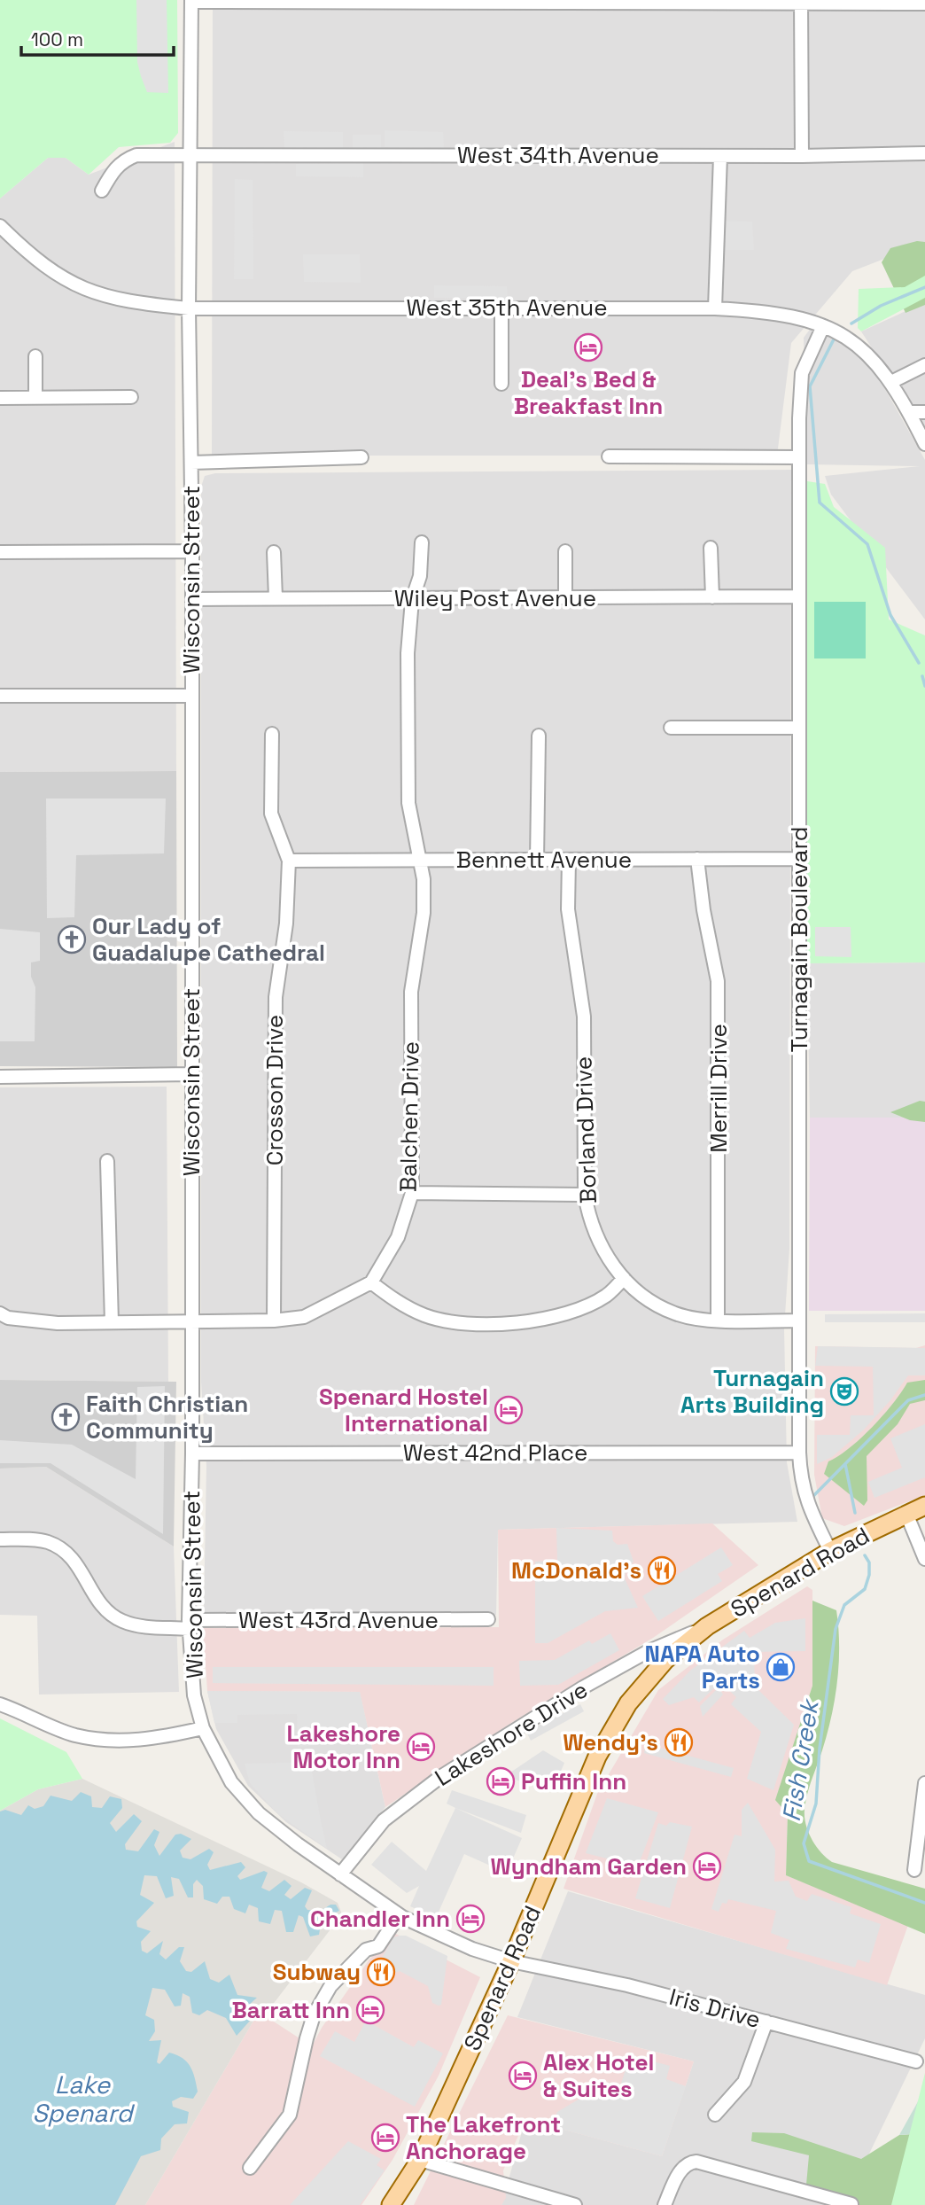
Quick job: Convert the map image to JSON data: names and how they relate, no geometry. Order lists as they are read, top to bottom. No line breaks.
{"streets":{"main road":["Spenard Road"],"street":["West 34th Avenue","West 35th Avenue","Wisconsin Street","Wiley Post Avenue","Bennett Avenue","Turnagain Boulevard","Merrill Drive","Crosson Drive","Balchen Drive","Borland Drive","West 42nd Place","West 43rd Avenue","Lakeshore Drive","Iris Drive"]},"crossings":[["West 34th Avenue","Wisconsin Street"],["West 35th Avenue","Wisconsin Street"],["West 35th Avenue","Turnagain Boulevard"],["Wisconsin Street","Wiley Post Avenue"],["Wisconsin Street","West 42nd Place"],["Wisconsin Street","Spenard Road"],["Wisconsin Street","West 43rd Avenue"],["Wisconsin Street","Lakeshore Drive"],["Wisconsin Street","Iris Drive"],["Wiley Post Avenue","Turnagain Boulevard"],["Wiley Post Avenue","Balchen Drive"],["Bennett Avenue","Turnagain Boulevard"],["Bennett Avenue","Merrill Drive"],["Bennett Avenue","Crosson Drive"],["Bennett Avenue","Balchen Drive"],["Bennett Avenue","Borland Drive"],["Turnagain Boulevard","Borland Drive"],["Turnagain Boulevard","West 42nd Place"],["Turnagain Boulevard","Spenard Road"],["Merrill Drive","Borland Drive"],["Spenard Road","Lakeshore Drive"],["Spenard Road","Iris Drive"]],"water":["Fish Creek","Lake Spenard"],"places":{"hotel":["Deal’s Bed & Breakfast Inn","Spenard Hostel International","Lakeshore Motor Inn","Puffin Inn","Wyndham Garden","Chandler Inn","Barratt Inn","Alex Hotel & Suites","The Lakefront Anchorage"],"church":["Our Lady of Guadalupe Cathedral","Faith Christian Community"],"theatre":["Turnagain Arts Building"],"restaurant":["McDonald's","Wendy's","Subway"],"shop":["NAPA Auto Parts"]},"scale_bar":"100 m"}
